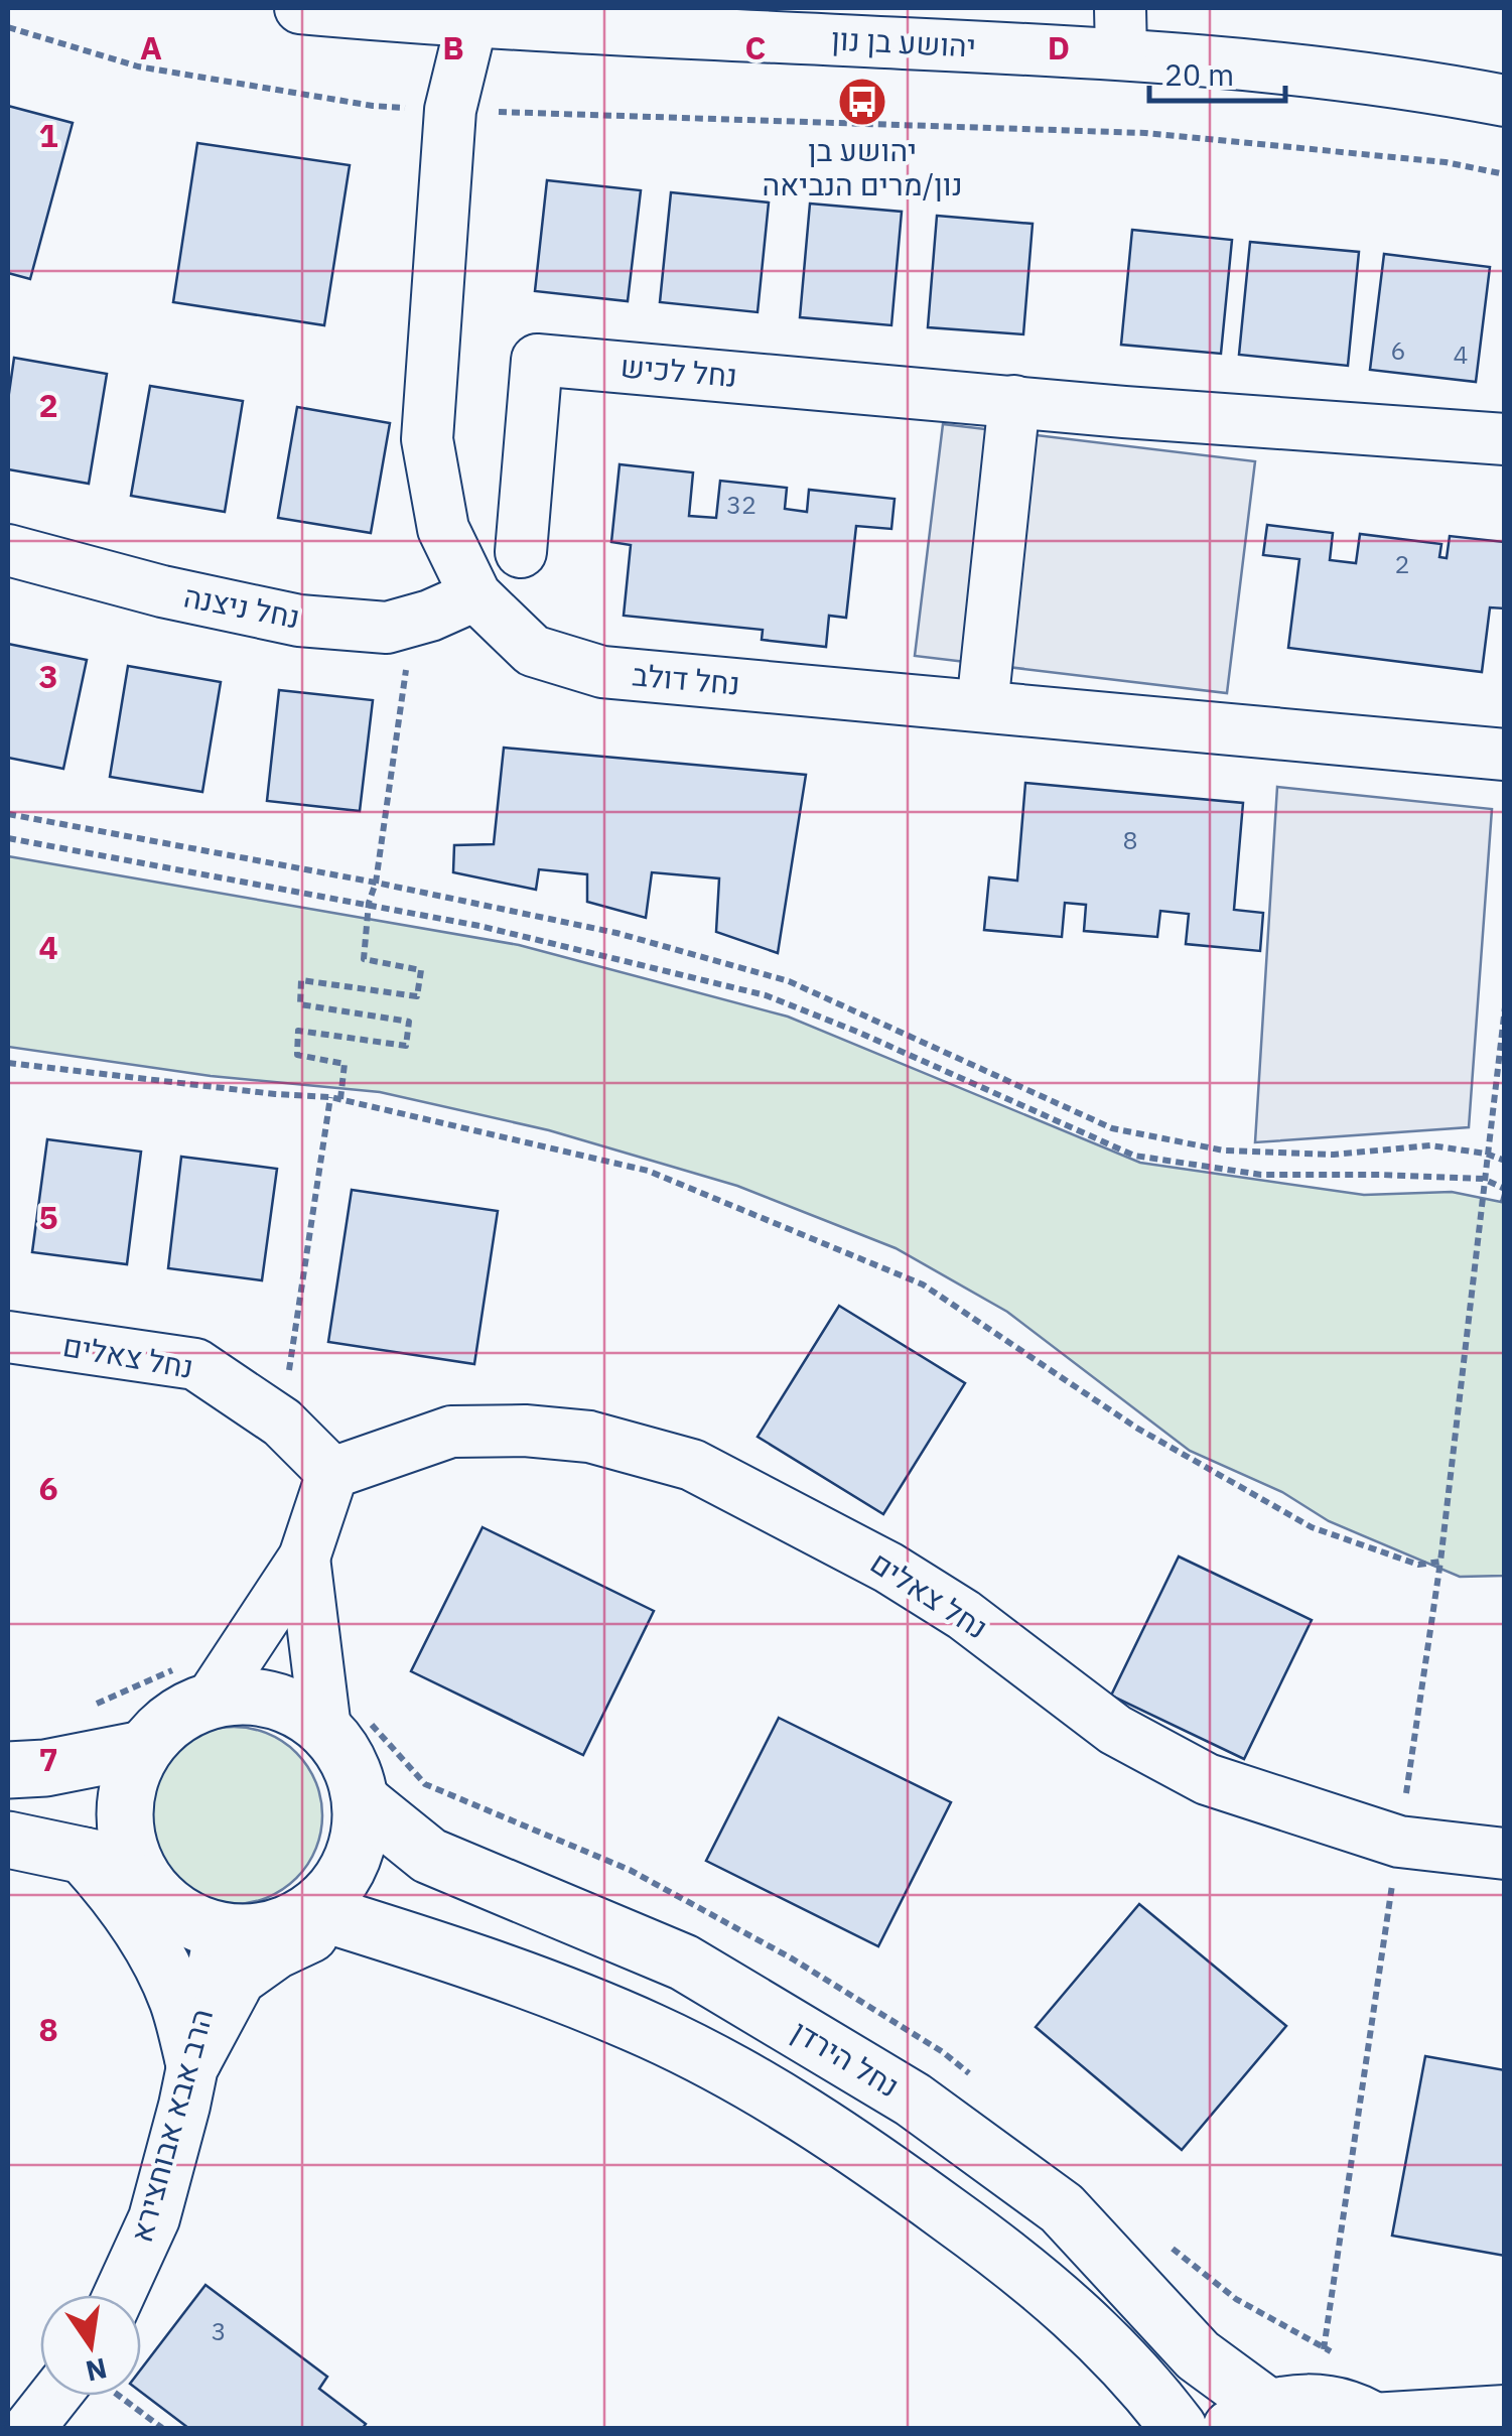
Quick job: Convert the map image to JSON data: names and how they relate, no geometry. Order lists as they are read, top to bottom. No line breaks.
{"streets":{"main road":["נחל הירדן"],"street":["יהושע בן נון","נחל לכיש","נחל ניצנה","נחל דולב","נחל צאלים","הרב אבא אבוחצירא"]},"crossings":[["יהושע בן נון","נחל דולב"],["נחל ניצנה","נחל דולב"],["נחל הירדן","הרב אבא אבוחצירא"]],"places":{"bus stop":["יהושע בן נון/מרים הנביאה"]},"house_numbers":["6","4","32","2","8","3"],"scale_bar":"20 m","north":"bottom","grid":{"columns":["A","B","C","D"],"rows":["1","2","3","4","5","6","7","8"]}}
